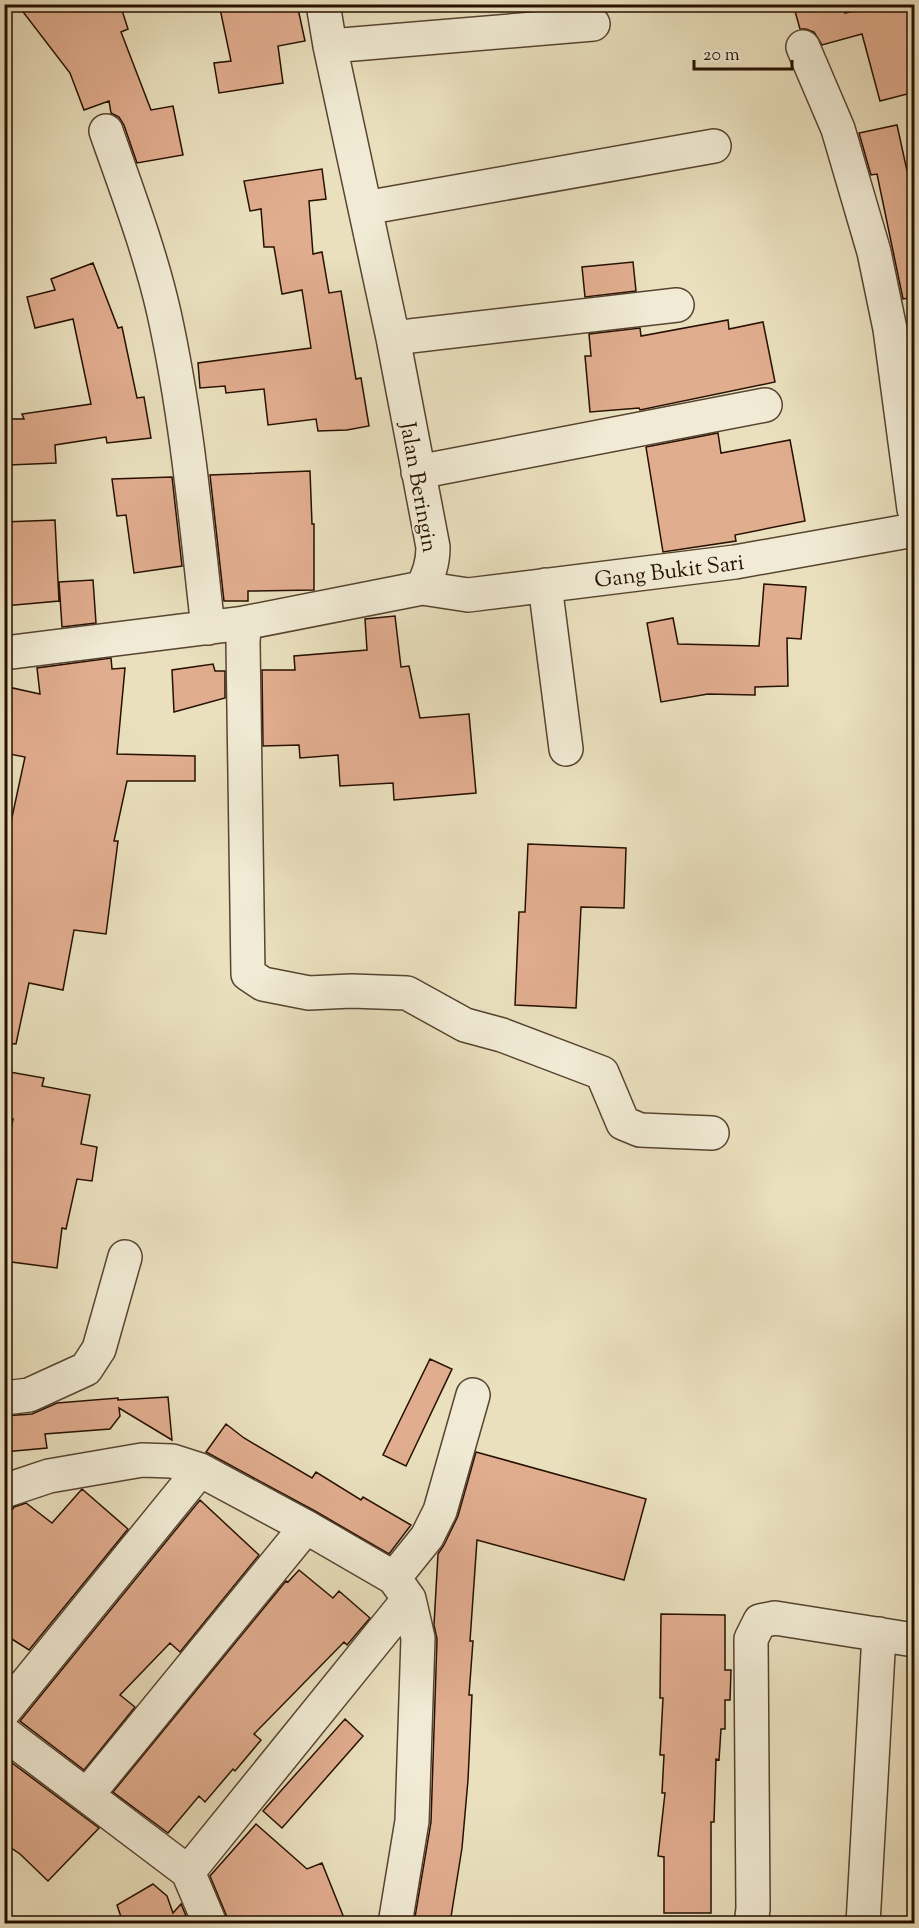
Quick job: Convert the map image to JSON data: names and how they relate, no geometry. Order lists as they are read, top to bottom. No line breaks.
{"streets":{"street":["Jalan Beringin","Gang Bukit Sari"]},"crossings":[["Jalan Beringin","Gang Bukit Sari"]],"scale_bar":"20 m"}
